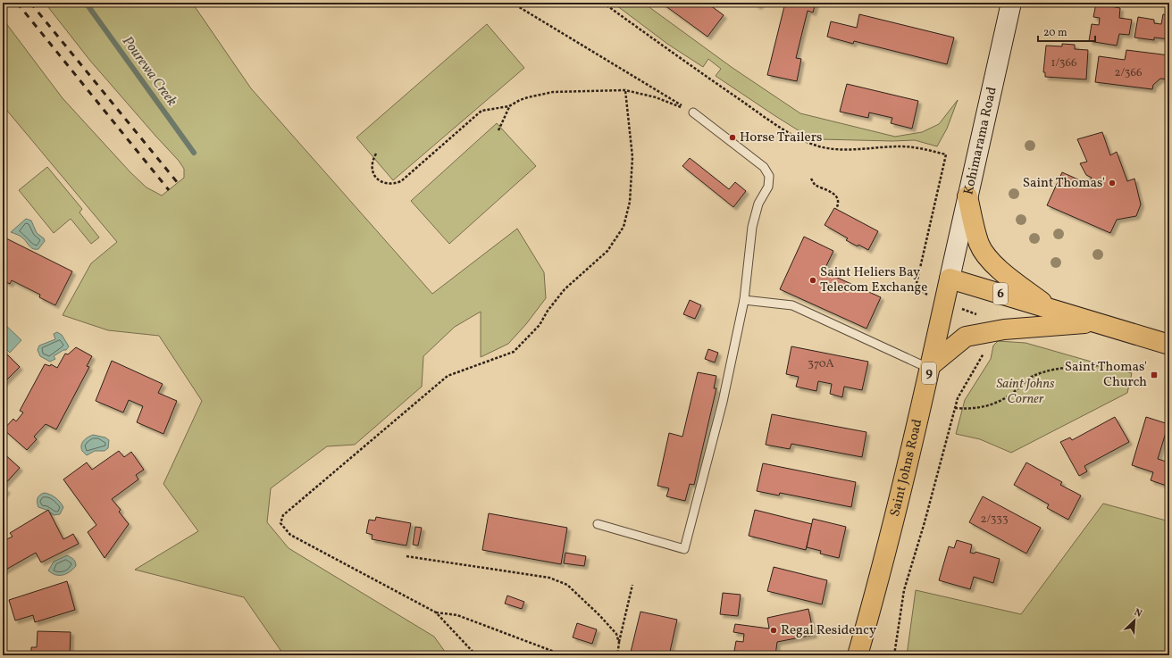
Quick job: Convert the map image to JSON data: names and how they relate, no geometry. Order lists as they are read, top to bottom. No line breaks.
{"streets":{"main road":["Kohimarama Road","6","9","Saint Johns Road"]},"crossings":[["Kohimarama Road","6"],["Kohimarama Road","Saint Johns Road"],["6","Saint Johns Road"]],"water":["Pourewa Creek"],"parks":["Saint Johns Corner"],"places":{"other":["Horse Trailers","Saint Thomas'","Saint Heliers Bay Telecom Exchange","Regal Residency"],"transit":["Saint Thomas' Church"]},"house_numbers":["1/366","2/366","370A","2/333"],"scale_bar":"20 m","north":"top right"}
